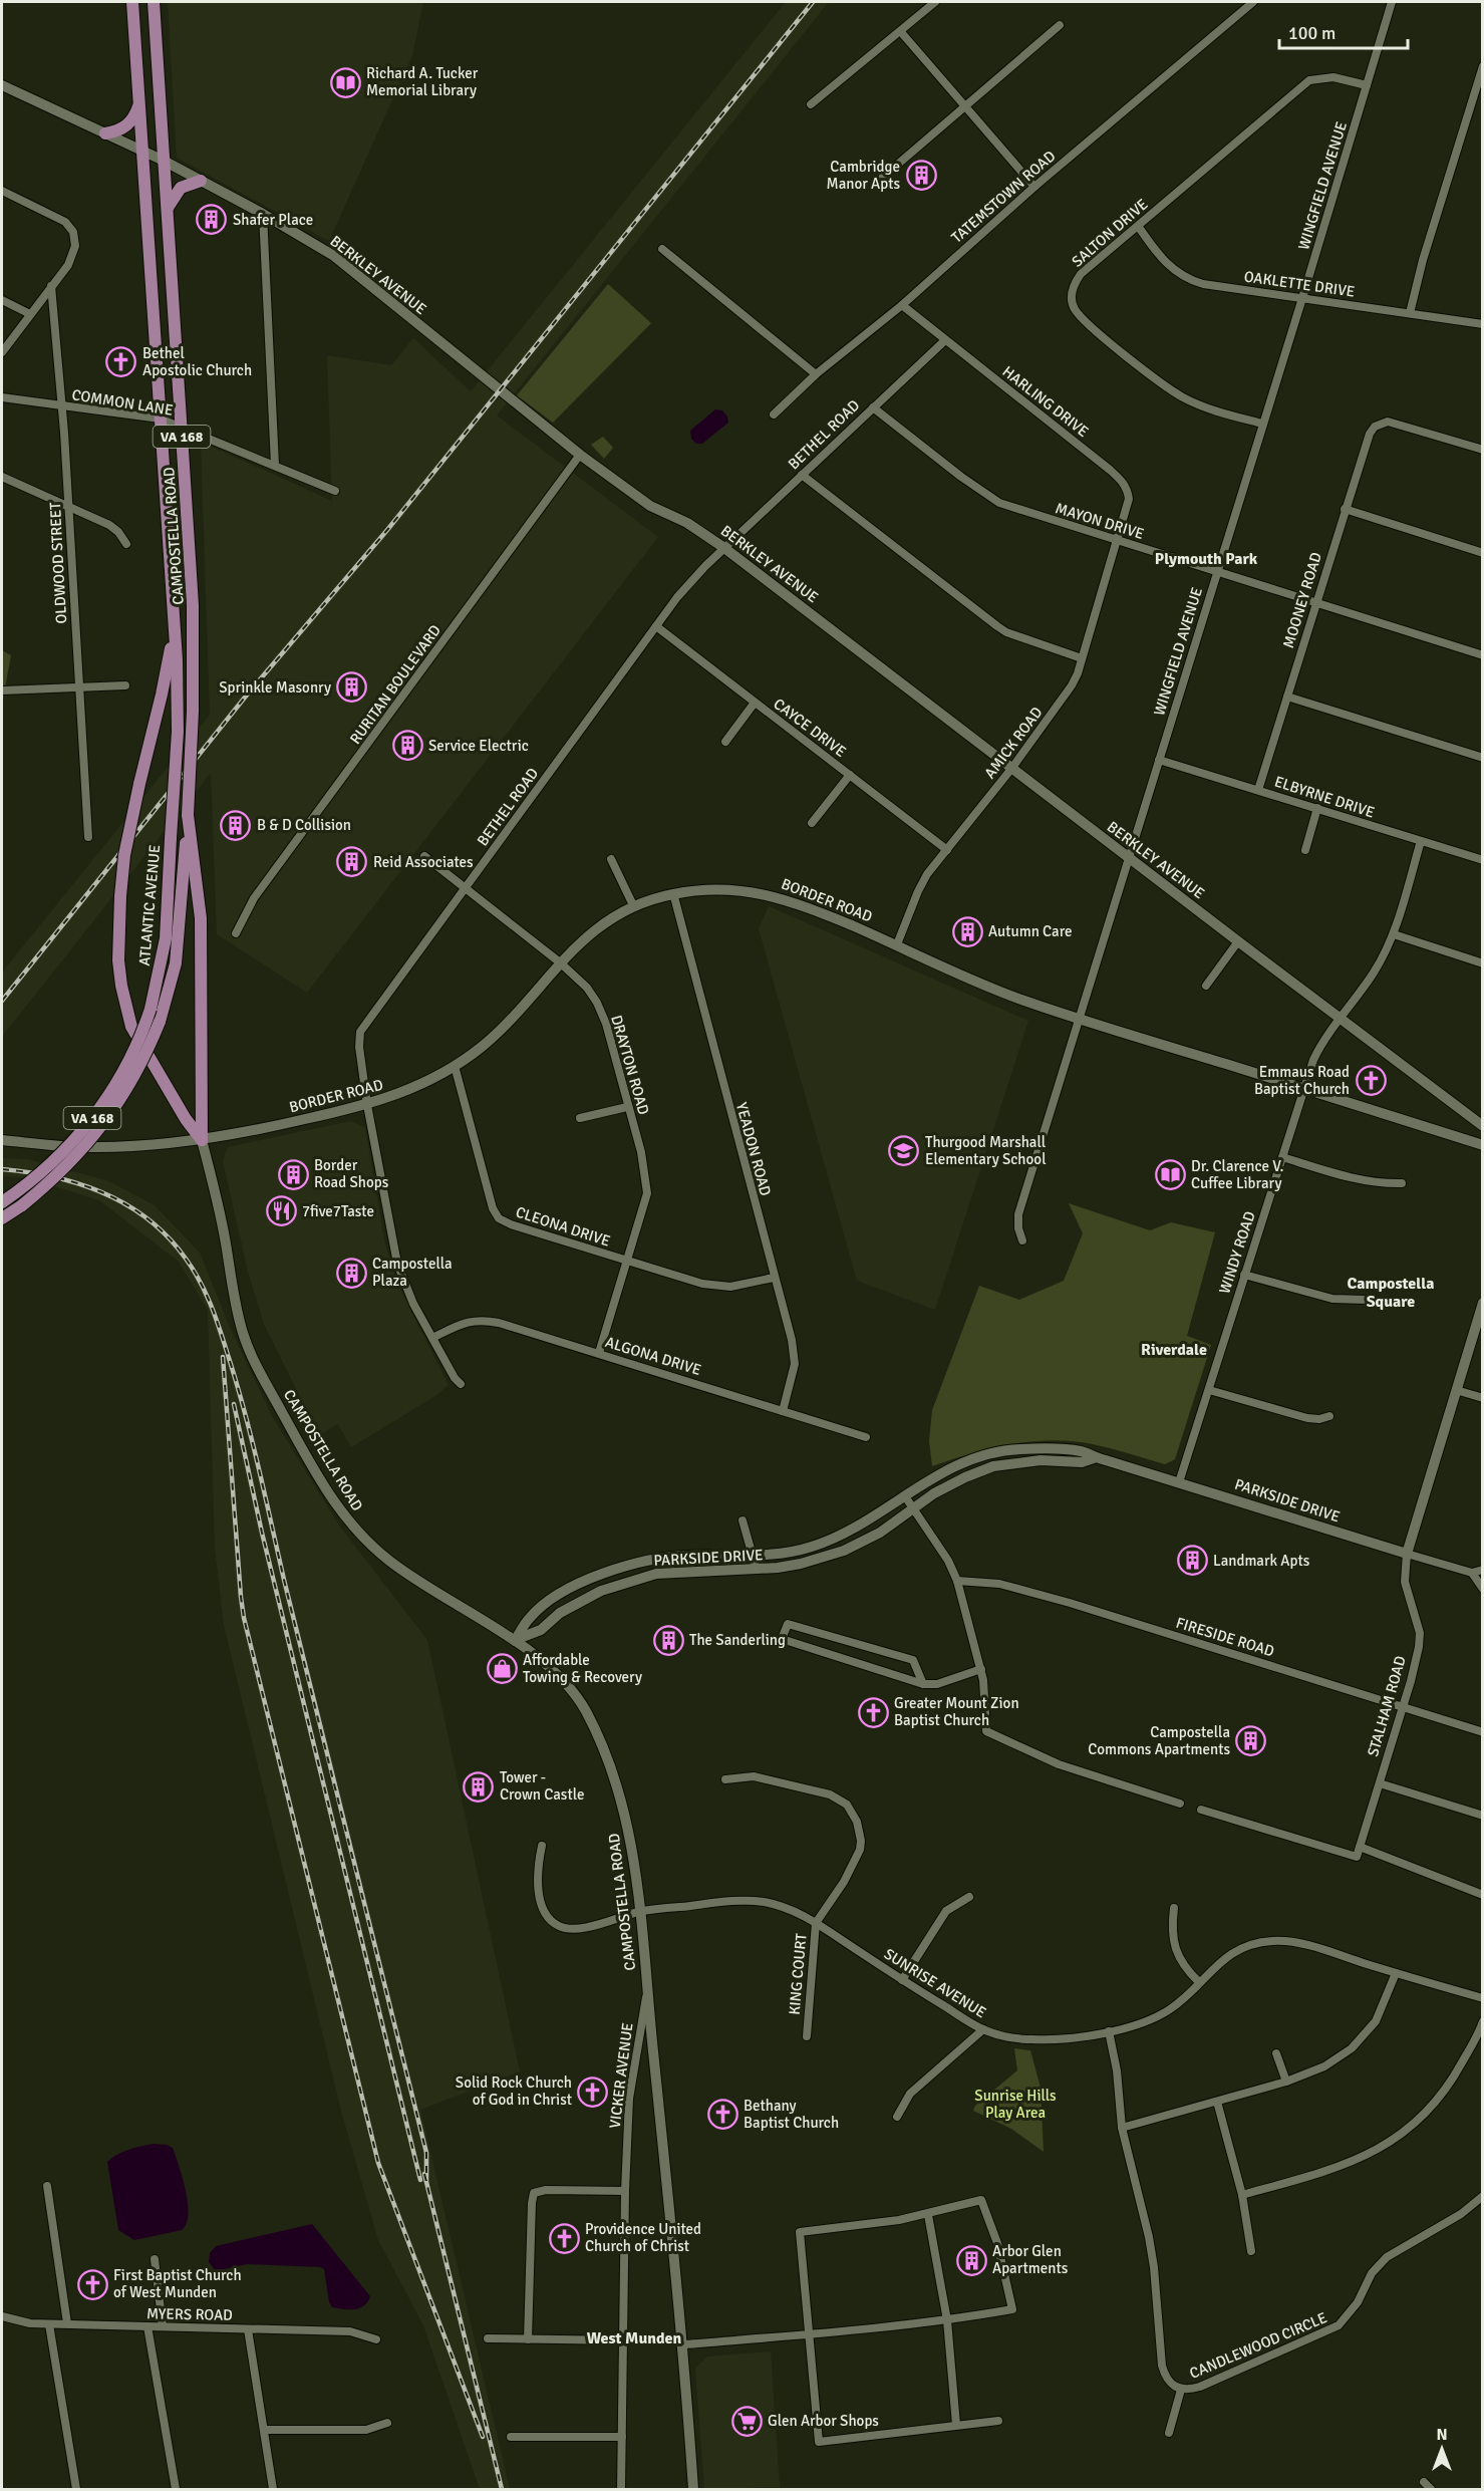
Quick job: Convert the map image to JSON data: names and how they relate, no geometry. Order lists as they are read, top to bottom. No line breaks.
{"streets":{"main road":["VA 168","CAMPOSTELLA ROAD","ATLANTIC AVENUE"],"street":["WINGFIELD AVENUE","TATEMSTOWN ROAD","SALTON DRIVE","BERKLEY AVENUE","OAKLETTE DRIVE","HARLING DRIVE","COMMON LANE","BETHEL ROAD","MAYON DRIVE","OLDWOOD STREET","MOONEY ROAD","RURITAN BOULEVARD","CAYCE DRIVE","AMICK ROAD","ELBYRNE DRIVE","BORDER ROAD","DRAYTON ROAD","YEADON ROAD","CLEONA DRIVE","WINDY ROAD","ALGONA DRIVE","PARKSIDE DRIVE","FIRESIDE ROAD","STALHAM ROAD","KING COURT","SUNRISE AVENUE","VICKER AVENUE","MYERS ROAD","CANDLEWOOD CIRCLE"]},"crossings":[["WINGFIELD AVENUE","SALTON DRIVE"],["WINGFIELD AVENUE","BERKLEY AVENUE"],["WINGFIELD AVENUE","OAKLETTE DRIVE"],["WINGFIELD AVENUE","MAYON DRIVE"],["WINGFIELD AVENUE","ELBYRNE DRIVE"],["WINGFIELD AVENUE","BORDER ROAD"],["TATEMSTOWN ROAD","HARLING DRIVE"],["SALTON DRIVE","OAKLETTE DRIVE"],["BERKLEY AVENUE","BETHEL ROAD"],["BERKLEY AVENUE","CAMPOSTELLA ROAD"],["BERKLEY AVENUE","RURITAN BOULEVARD"],["BERKLEY AVENUE","AMICK ROAD"],["BERKLEY AVENUE","WINDY ROAD"],["HARLING DRIVE","BETHEL ROAD"],["HARLING DRIVE","MAYON DRIVE"],["HARLING DRIVE","AMICK ROAD"],["COMMON LANE","CAMPOSTELLA ROAD"],["COMMON LANE","OLDWOOD STREET"],["BETHEL ROAD","MAYON DRIVE"],["BETHEL ROAD","CAYCE DRIVE"],["BETHEL ROAD","BORDER ROAD"],["BETHEL ROAD","DRAYTON ROAD"],["BETHEL ROAD","ALGONA DRIVE"],["MAYON DRIVE","MOONEY ROAD"],["MAYON DRIVE","AMICK ROAD"],["CAMPOSTELLA ROAD","BORDER ROAD"],["CAMPOSTELLA ROAD","ATLANTIC AVENUE"],["CAMPOSTELLA ROAD","PARKSIDE DRIVE"],["CAMPOSTELLA ROAD","SUNRISE AVENUE"],["CAMPOSTELLA ROAD","VICKER AVENUE"],["MOONEY ROAD","ELBYRNE DRIVE"],["CAYCE DRIVE","AMICK ROAD"],["AMICK ROAD","BORDER ROAD"],["ELBYRNE DRIVE","WINDY ROAD"],["BORDER ROAD","DRAYTON ROAD"],["BORDER ROAD","YEADON ROAD"],["BORDER ROAD","CLEONA DRIVE"],["BORDER ROAD","WINDY ROAD"],["DRAYTON ROAD","CLEONA DRIVE"],["DRAYTON ROAD","ALGONA DRIVE"],["YEADON ROAD","CLEONA DRIVE"],["YEADON ROAD","ALGONA DRIVE"],["WINDY ROAD","PARKSIDE DRIVE"],["PARKSIDE DRIVE","STALHAM ROAD"],["FIRESIDE ROAD","STALHAM ROAD"],["KING COURT","SUNRISE AVENUE"],["SUNRISE AVENUE","CANDLEWOOD CIRCLE"]],"districts":["Plymouth Park","Campostella Square","Riverdale","West Munden"],"parks":["Sunrise Hills Play Area"],"places":{"library":["Richard A. Tucker Memorial Library","Dr. Clarence V. Cuffee Library"],"building":["Cambridge Manor Apts","Shafer Place","Sprinkle Masonry","Service Electric","B & D Collision","Reid Associates","Autumn Care","Border Road Shops","Campostella Plaza","Landmark Apts","The Sanderling","Campostella Commons Apartments","Tower - Crown Castle","Arbor Glen Apartments"],"church":["Bethel Apostolic Church","Emmaus Road Baptist Church","Greater Mount Zion Baptist Church","Solid Rock Church of God in Christ","Bethany Baptist Church","Providence United Church of Christ","First Baptist Church of West Munden"],"school or university":["Thurgood Marshall Elementary School"],"restaurant":["7five7Taste"],"shop":["Affordable Towing & Recovery"],"supermarket":["Glen Arbor Shops"]},"scale_bar":"100 m","north":"top"}
